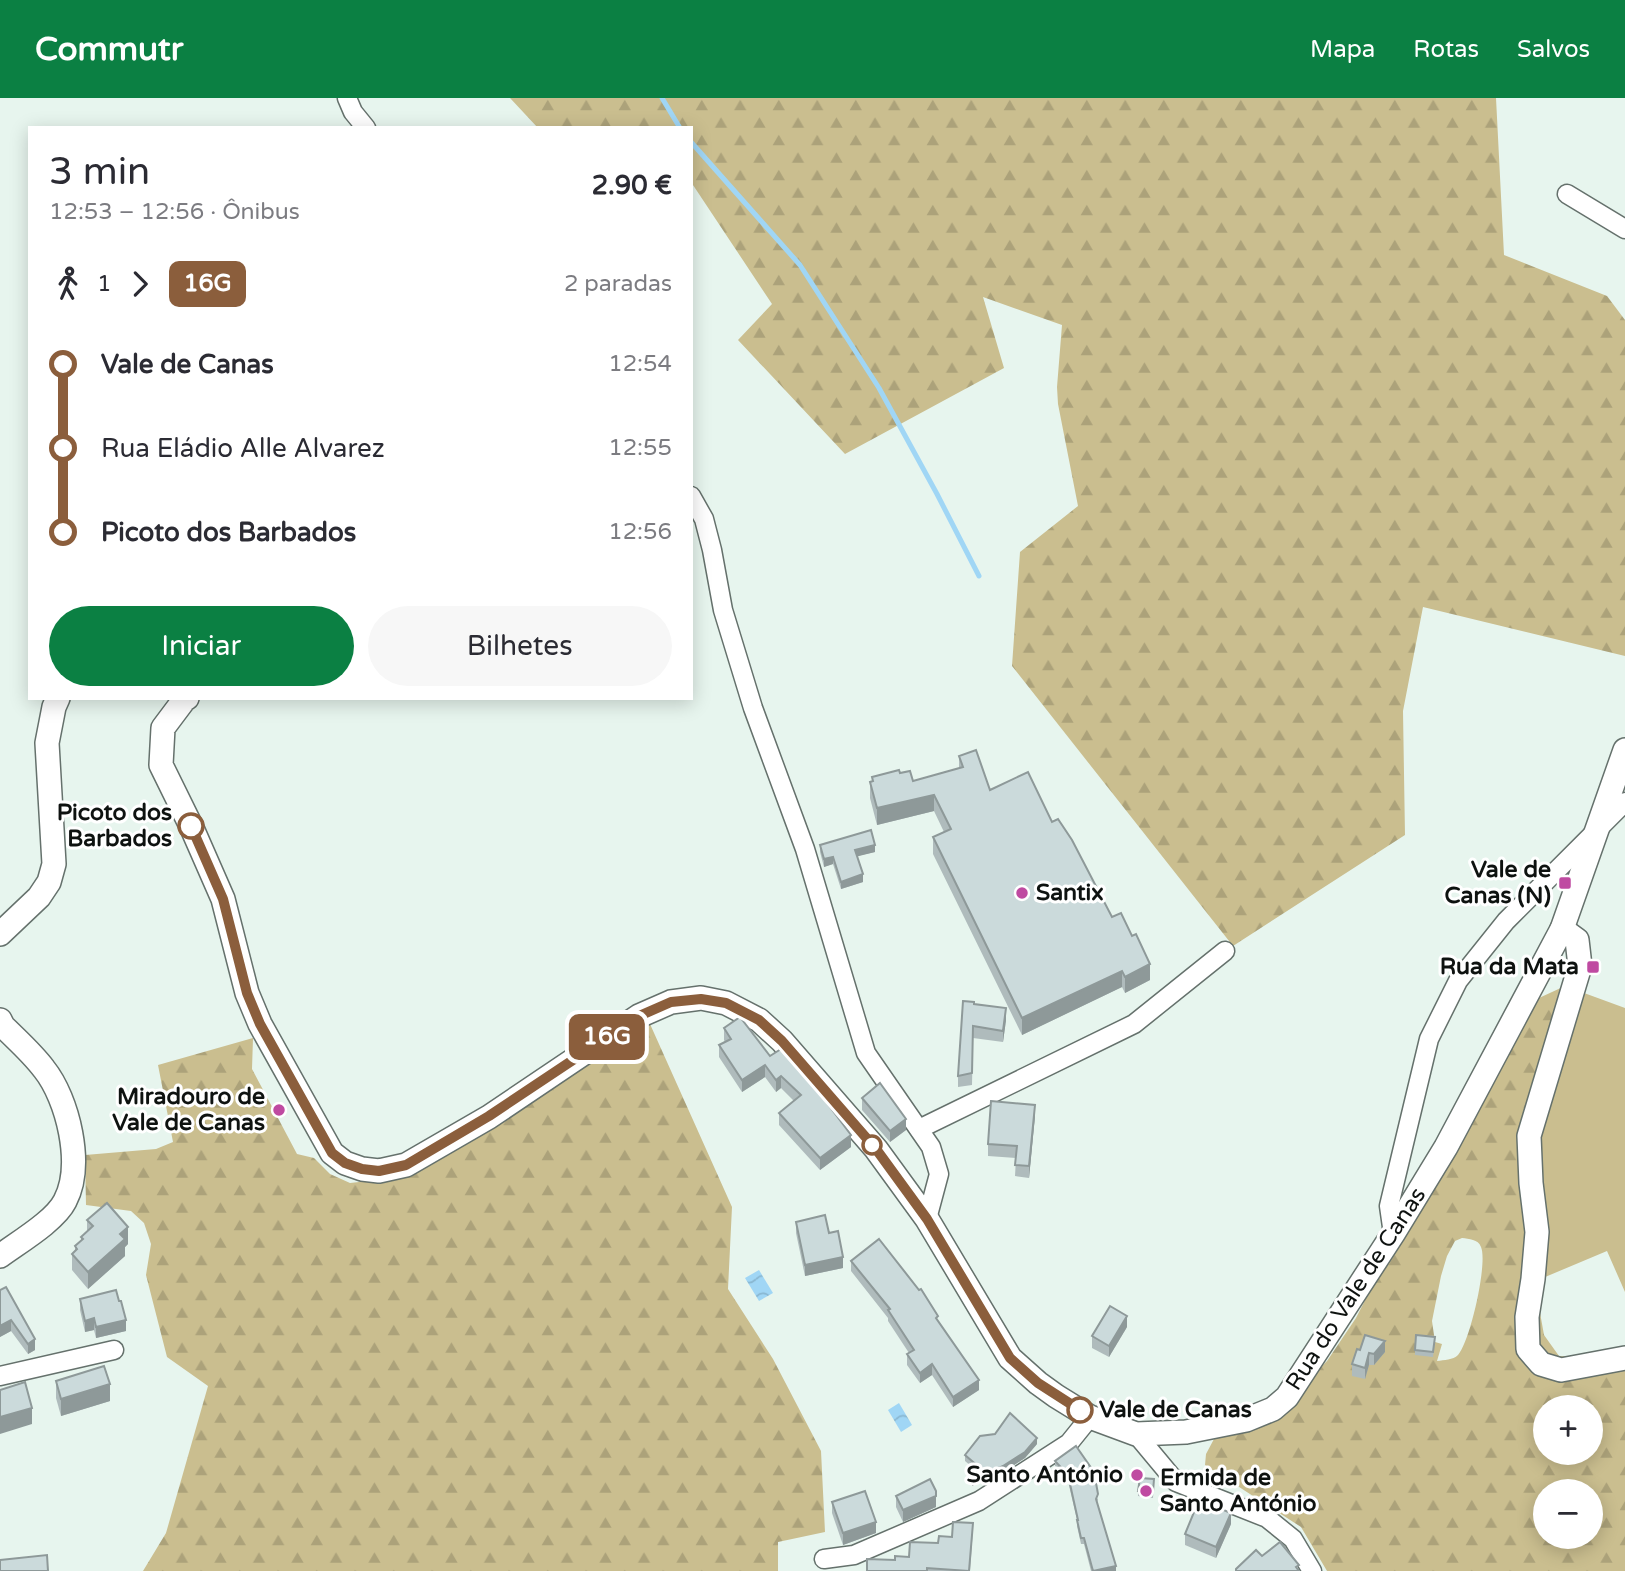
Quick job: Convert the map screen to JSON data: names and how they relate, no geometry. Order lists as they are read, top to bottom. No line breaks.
{"streets":{"street":["Rua do Vale de Canas"]},"places":{"other":["Picoto dos Barbados","Santix","Miradouro de Vale de Canas","Vale de Canas","Santo António","Ermida de Santo António"],"transit":["Vale de Canas (N)","Rua da Mata"]},"lines":["bus line 16G"],"page":{"header":"Commutr","nav":["Mapa","Rotas","Salvos"],"on_map":"16G","heading":["3 min","12:53 – 12:56 · Ônibus","2.90 €"],"legs":["1","16G","2 paradas"],"list":[{"name":"Vale de Canas","value":"12:54"},{"name":"Rua Eládio Alle Alvarez","value":"12:55"},{"name":"Picoto dos Barbados","value":"12:56"}],"buttons":["Iniciar","Bilhetes"],"map_buttons":["+","−"]}}
